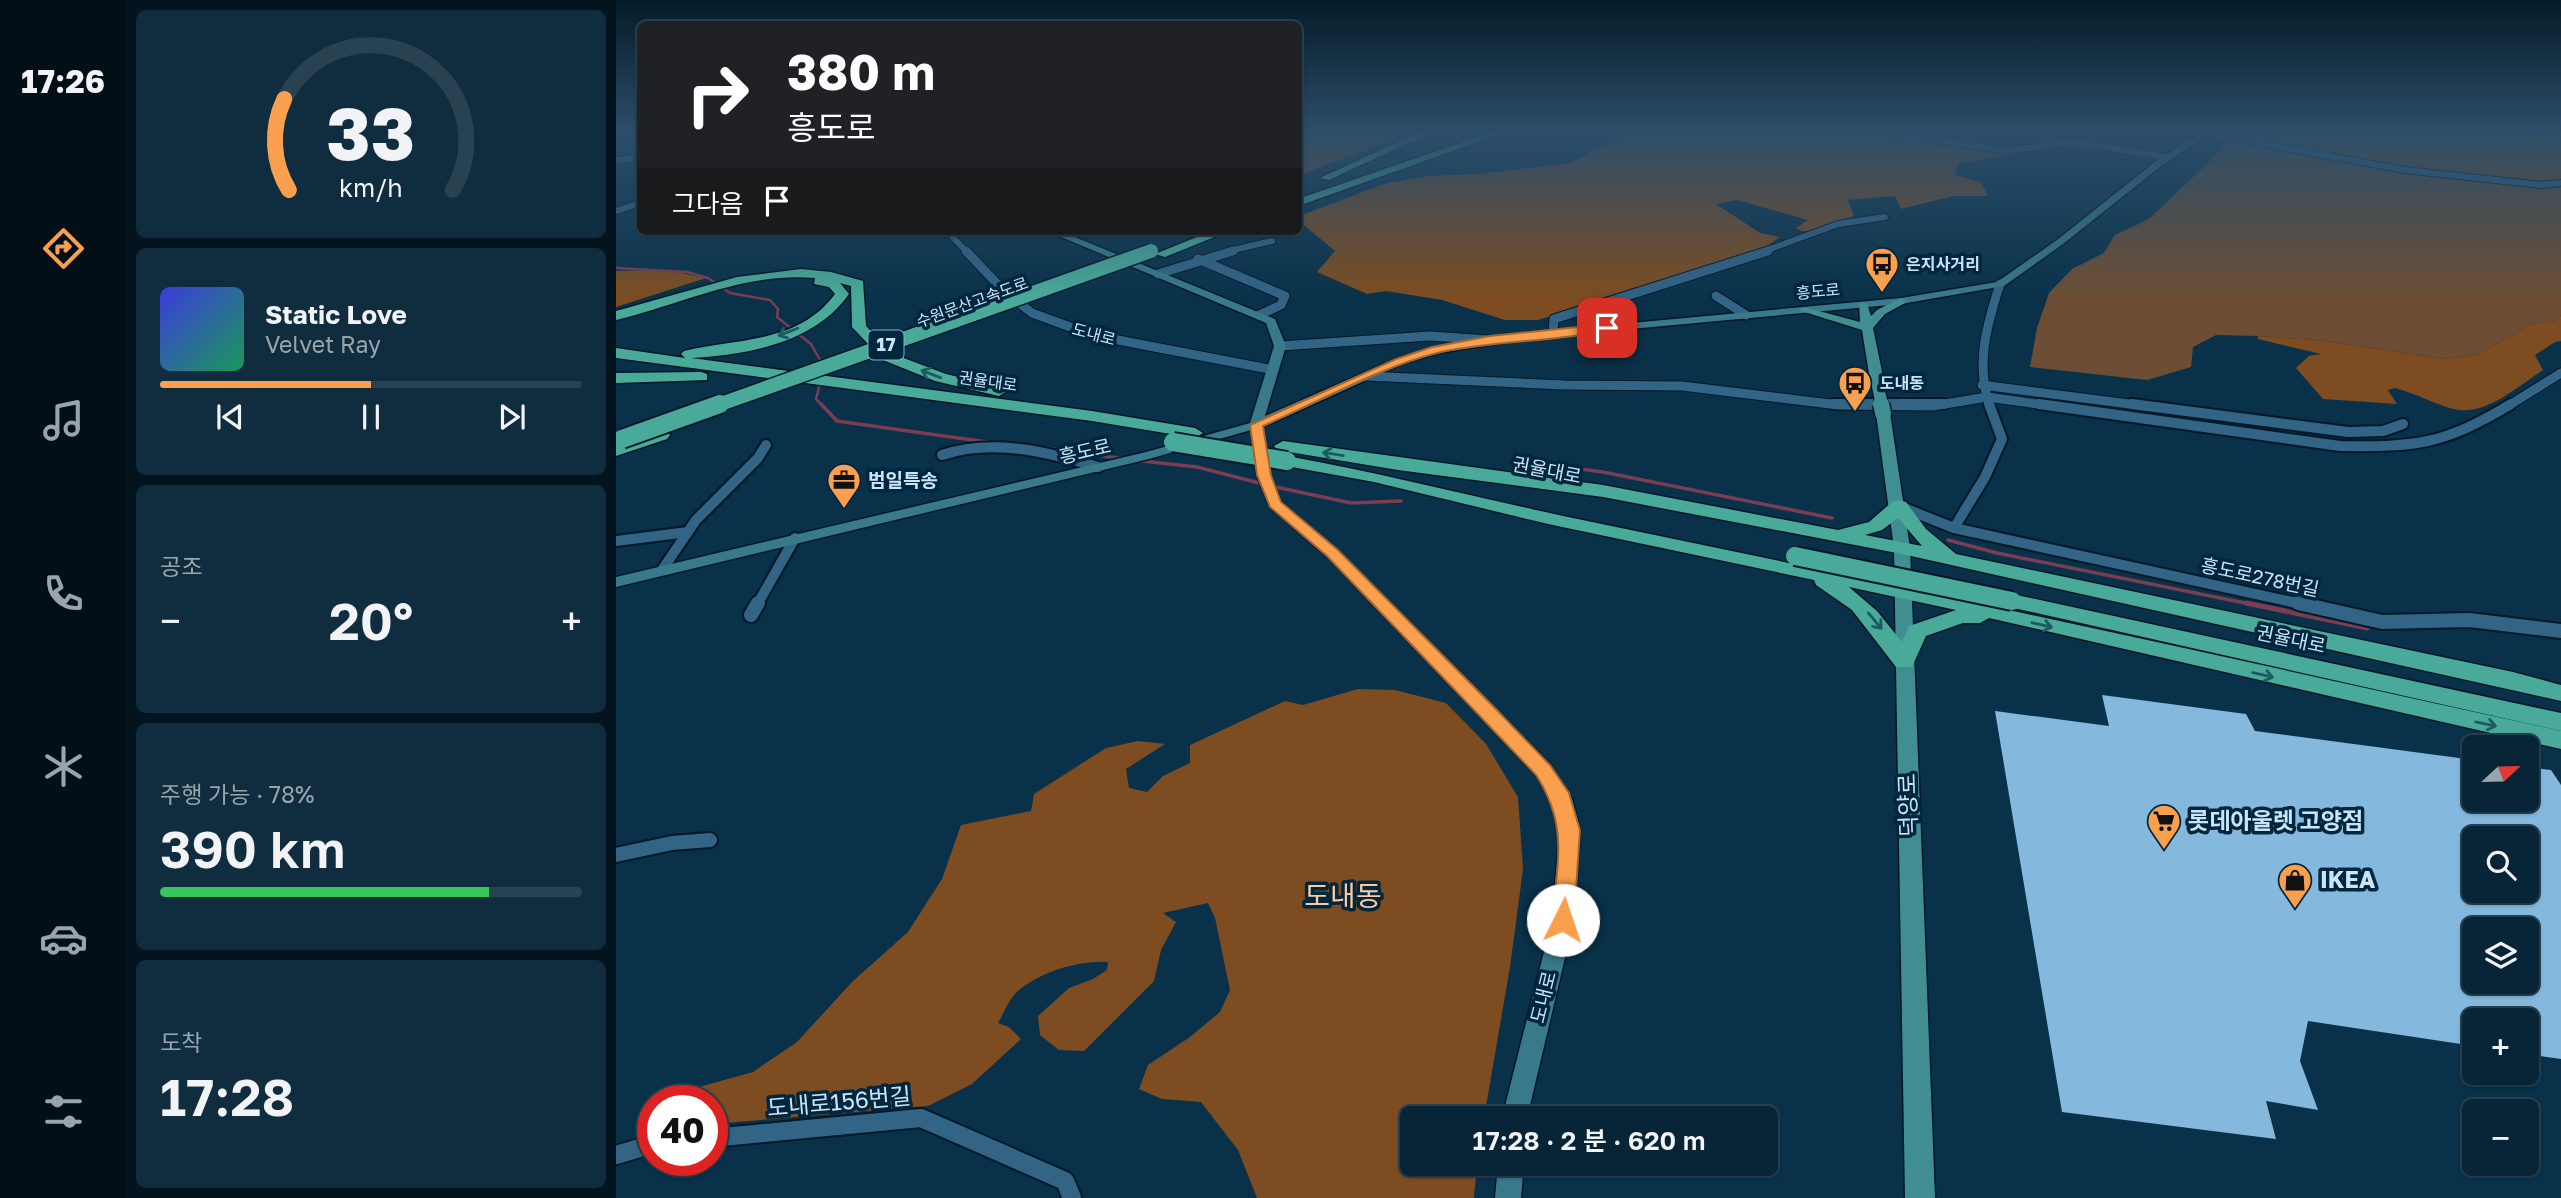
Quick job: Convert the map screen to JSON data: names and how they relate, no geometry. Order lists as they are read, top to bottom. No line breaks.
{"streets":{"highway":["수원문산고속도로","17","권율대로"],"main road":["덕양로"],"street":["흥도로","도내로","흥도로278번길","도내로156번길"]},"crossings":[["흥도로","도내로"],["흥도로278번길","덕양로"]],"districts":["도내동"],"places":{"bus stop":["은지사거리","도내동"],"office":["범일특송"],"supermarket":["롯데아울렛 고양점"],"shop":["IKEA"]},"north":"right","page":{"tabs":"17:26","turn":["380 m","흥도로"],"then":"그다음","song":["Static Love","Velvet Ray"],"tile":["공조",["주행 가능 · 78%","390 km"],["도착","17:28"]],"heat":["−","20°","+"],"map_buttons":["+","−"],"limit":"40","trip":"17:28 · 2 분 · 620 m","gauge":["33","km/h"]}}
